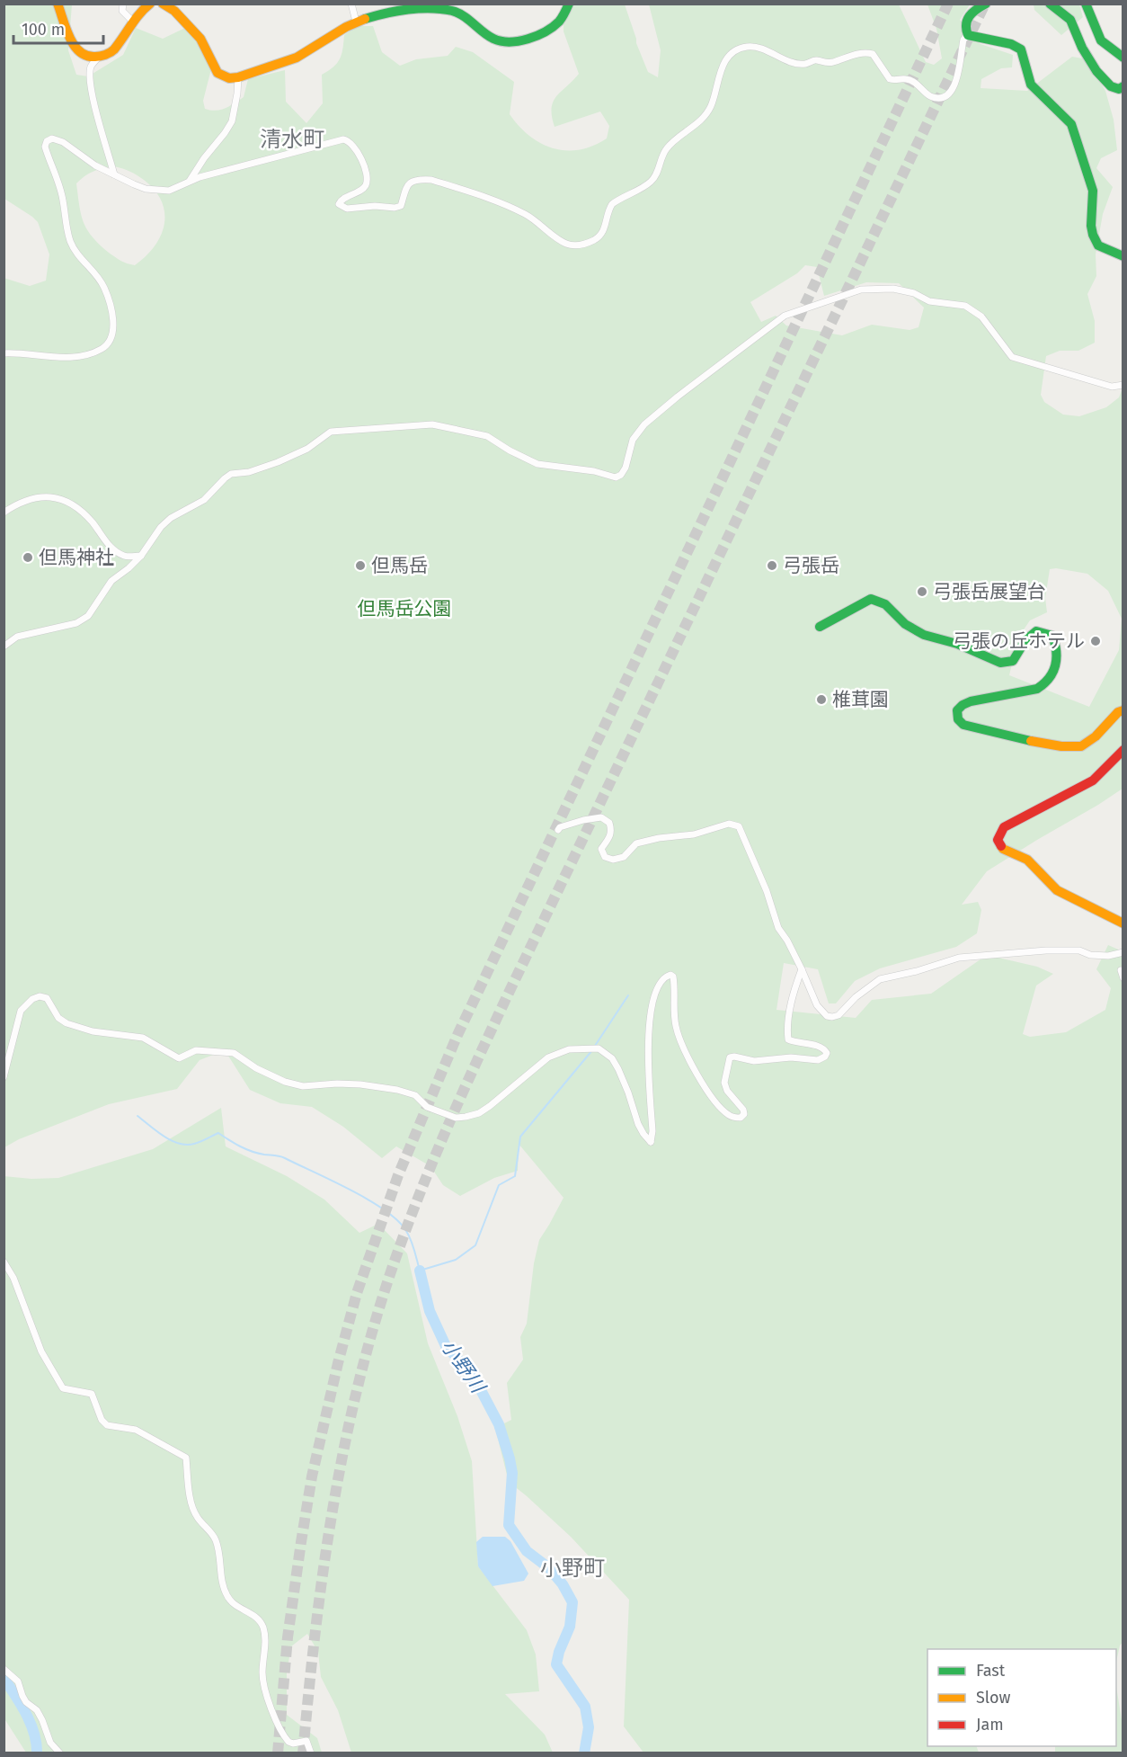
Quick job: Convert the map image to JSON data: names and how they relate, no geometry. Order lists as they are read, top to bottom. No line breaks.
{"districts":["清水町","小野町"],"water":["小野川"],"parks":["但馬岳公園"],"places":["但馬神社","但馬岳","弓張岳","弓張岳展望台","弓張の丘ホテル","椎茸園"],"legend":["Fast","Slow","Jam"],"scale_bar":"100 m"}
